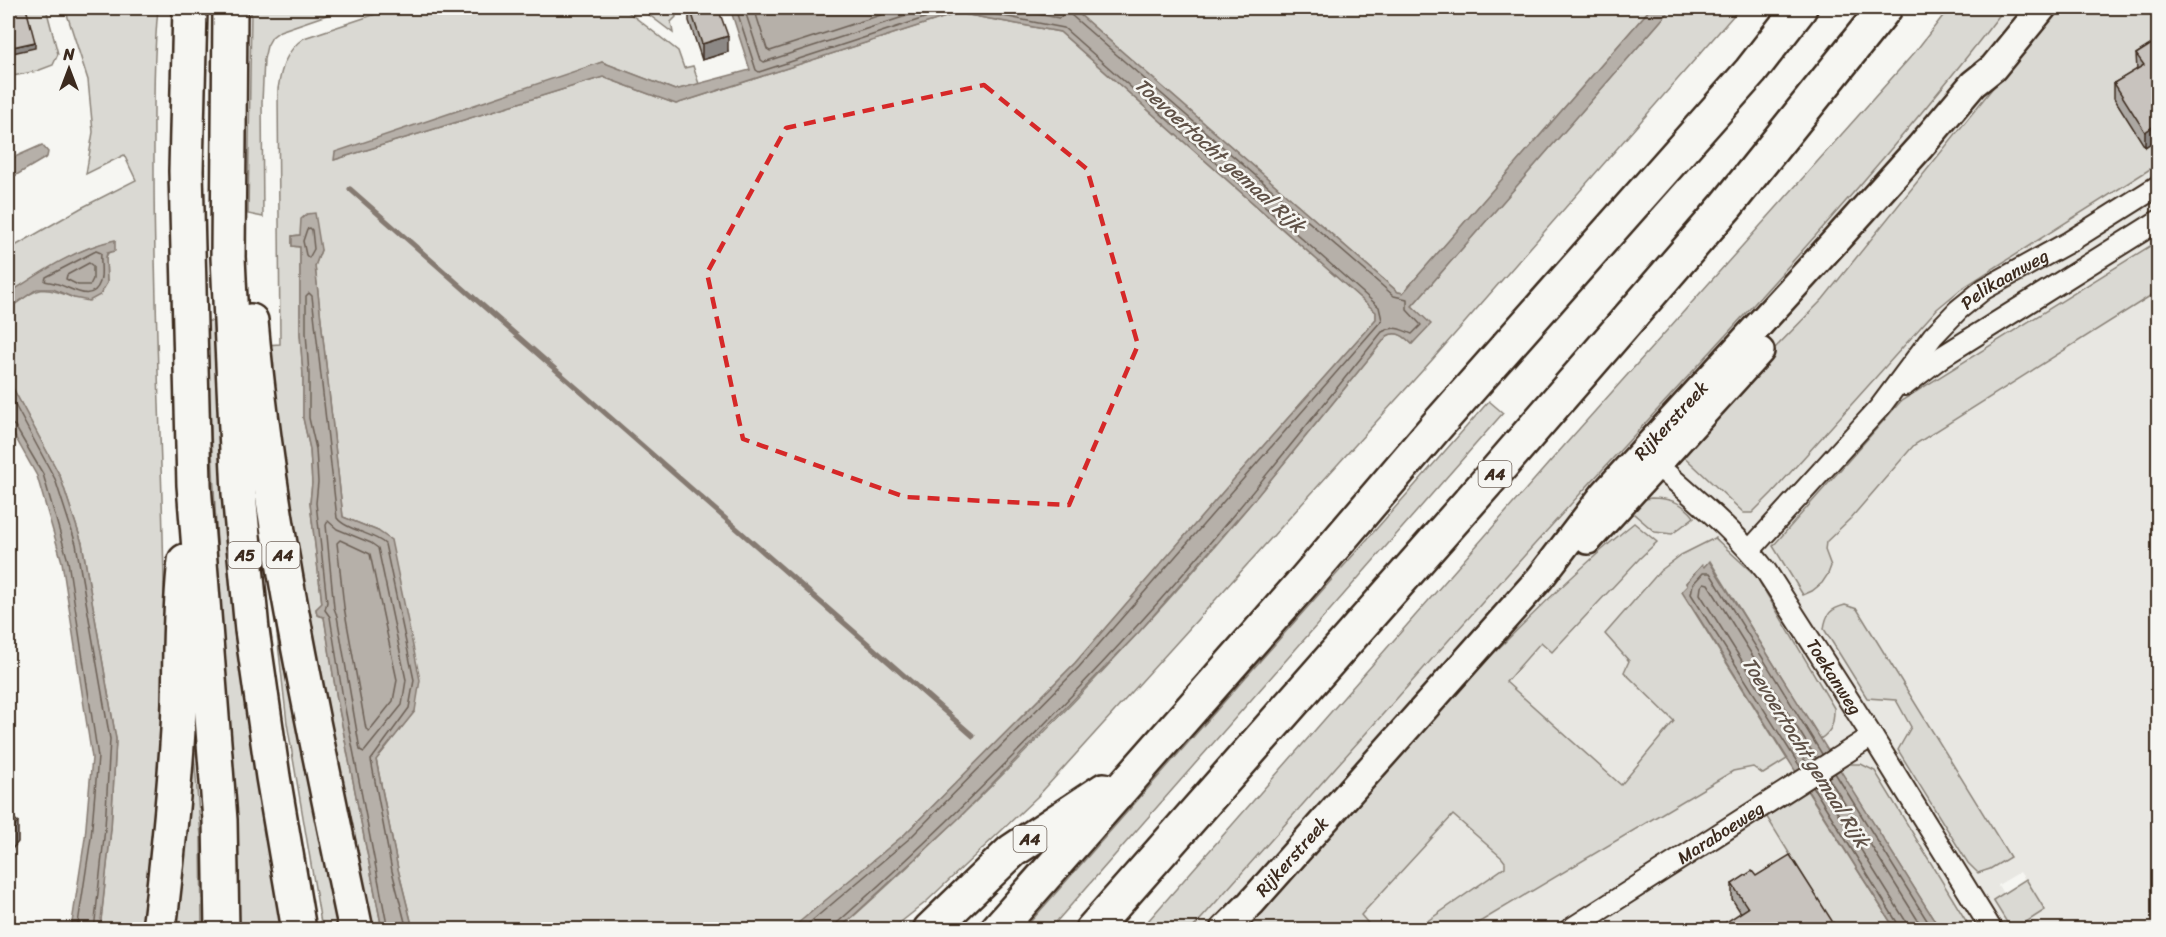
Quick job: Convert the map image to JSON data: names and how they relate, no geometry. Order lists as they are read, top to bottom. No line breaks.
{"streets":{"highway":["A4","A5"],"street":["Pelikaanweg","Rijkerstreek","Toekanweg","Maraboeweg"]},"crossings":[["Pelikaanweg","Toekanweg"],["Rijkerstreek","Toekanweg"],["A4","A5"],["Toekanweg","Maraboeweg"]],"water":["Toevoertocht gemaal Rijk"],"north":"top"}
